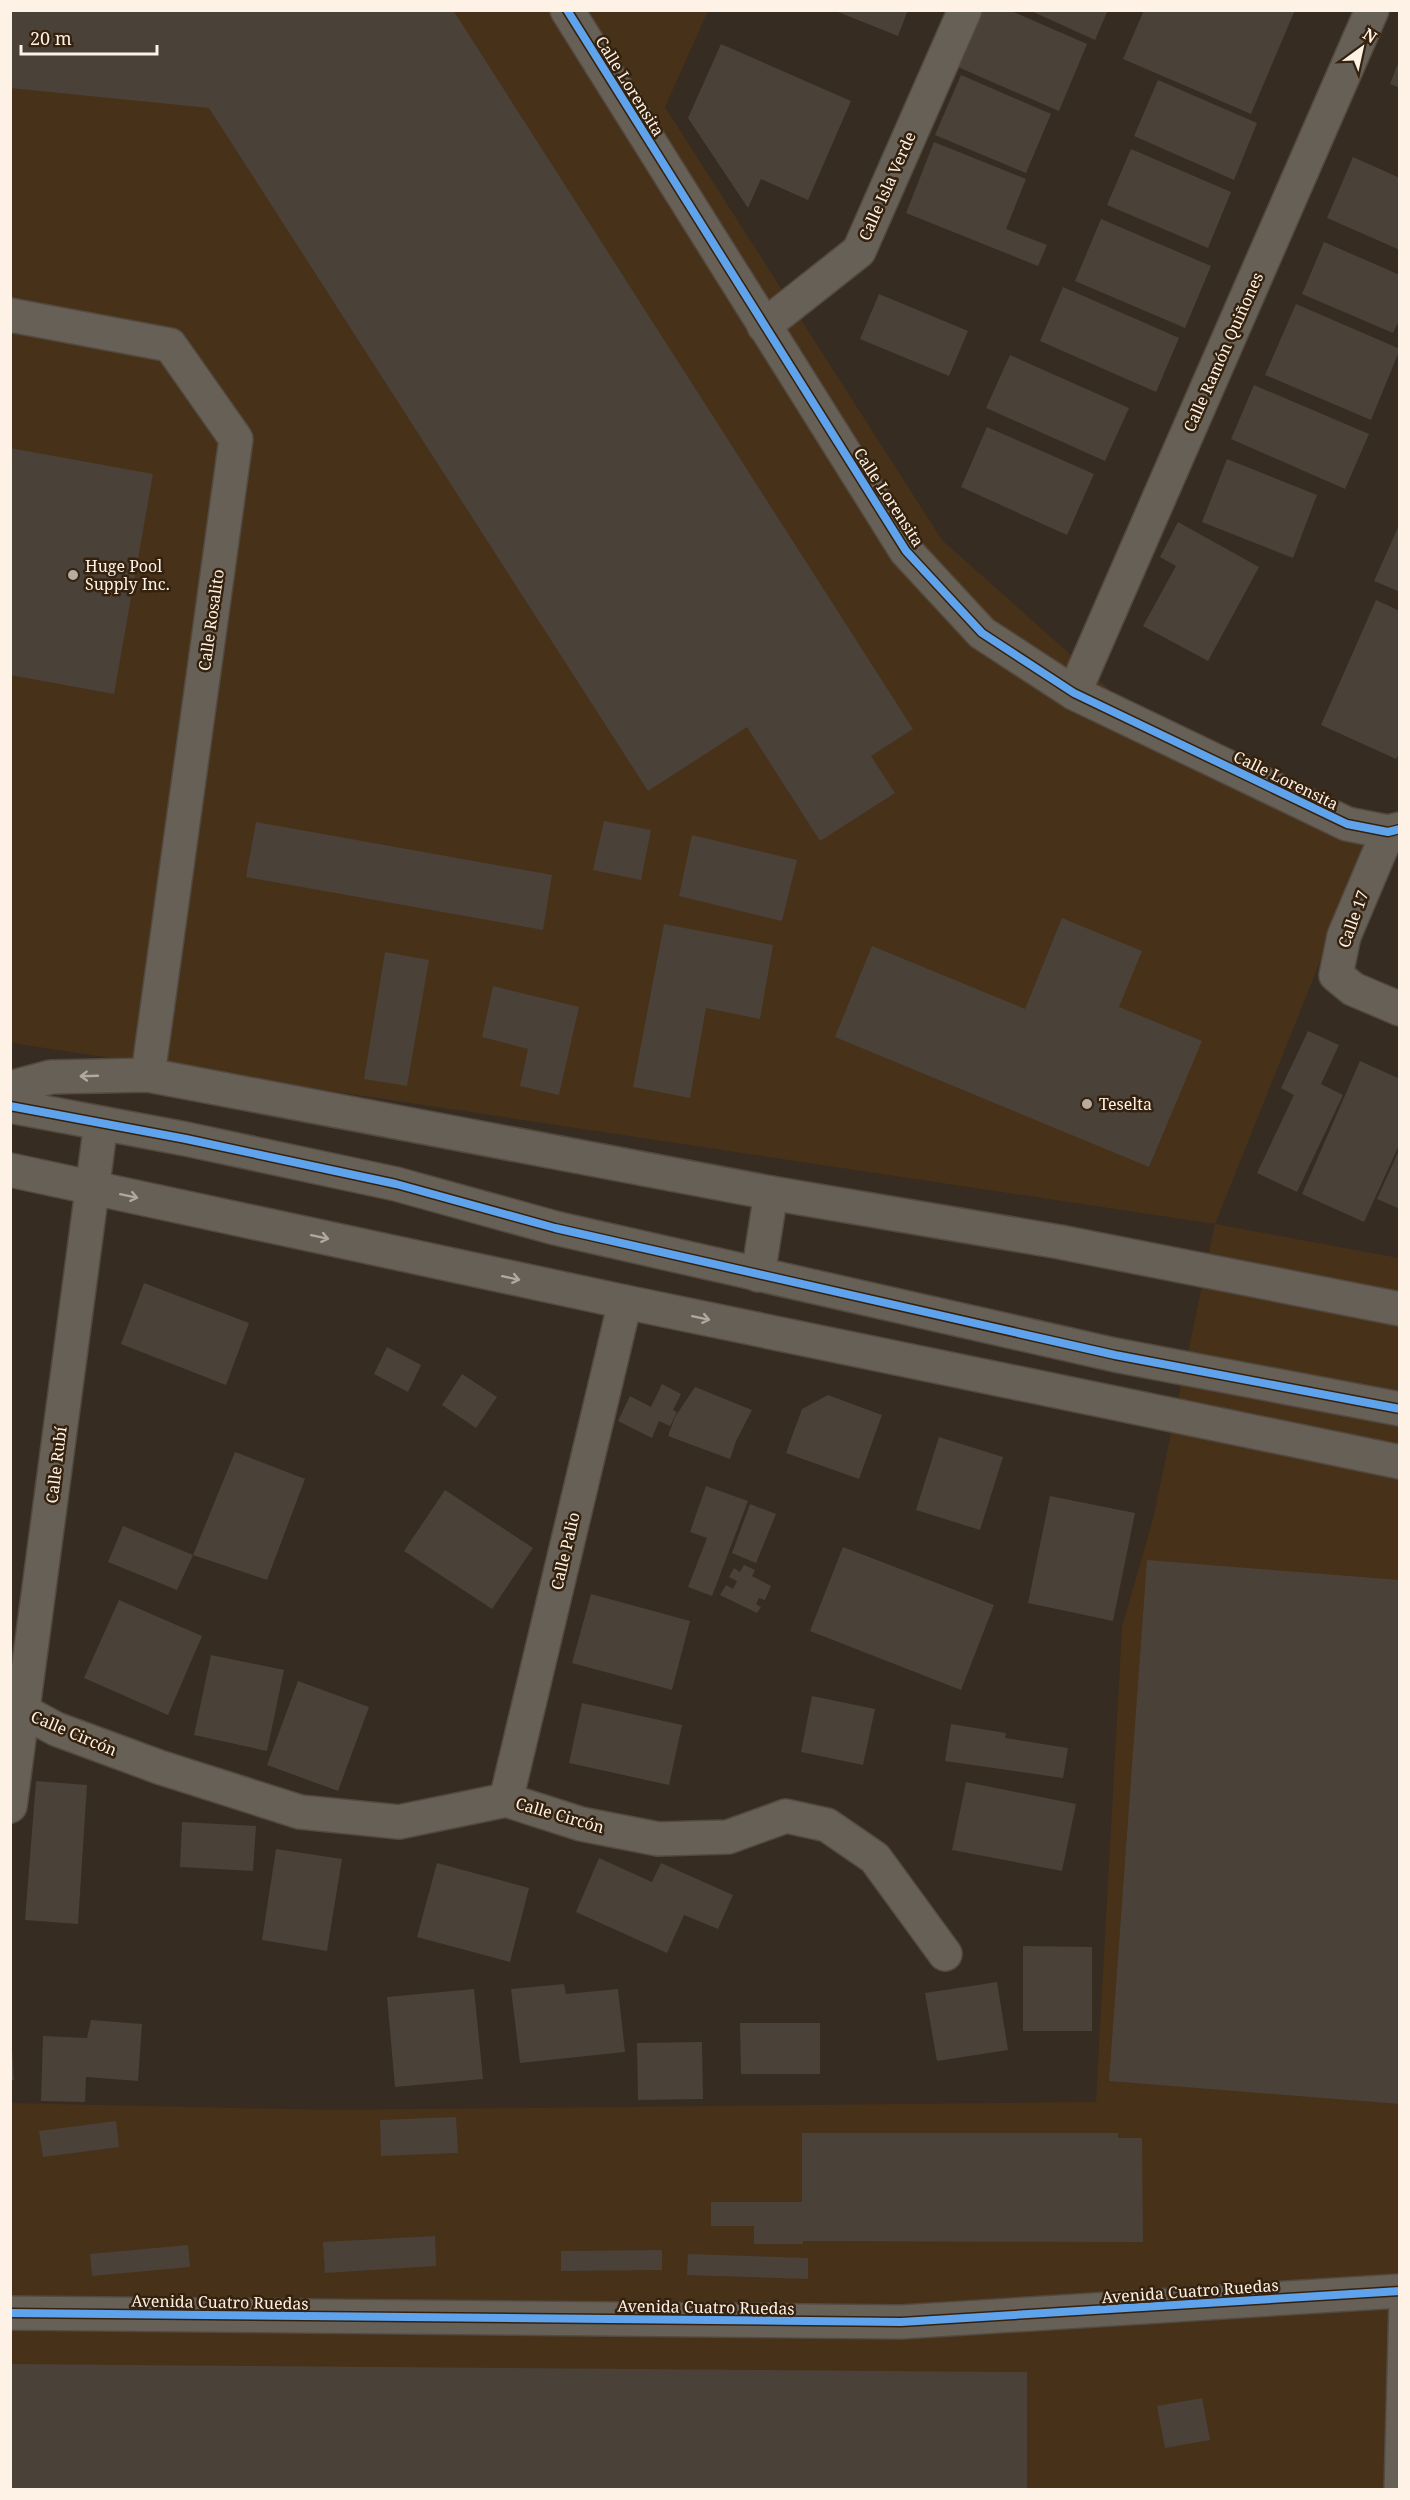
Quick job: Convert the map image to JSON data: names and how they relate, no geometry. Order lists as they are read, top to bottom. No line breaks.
{"streets":{"street":["Calle Lorensita","Calle Isla Verde","Calle Ramón Quiñones","Calle Rosalito","Calle 17","Calle Rubí","Calle Palio","Calle Circón","Avenida Cuatro Ruedas"]},"crossings":[["Calle Lorensita","Calle Isla Verde"],["Calle Lorensita","Calle Ramón Quiñones"],["Calle Lorensita","Calle 17"],["Calle Rubí","Calle Circón"],["Calle Palio","Calle Circón"]],"places":["Huge Pool Supply Inc.","Teselta"],"scale_bar":"20 m","north":"top right"}
